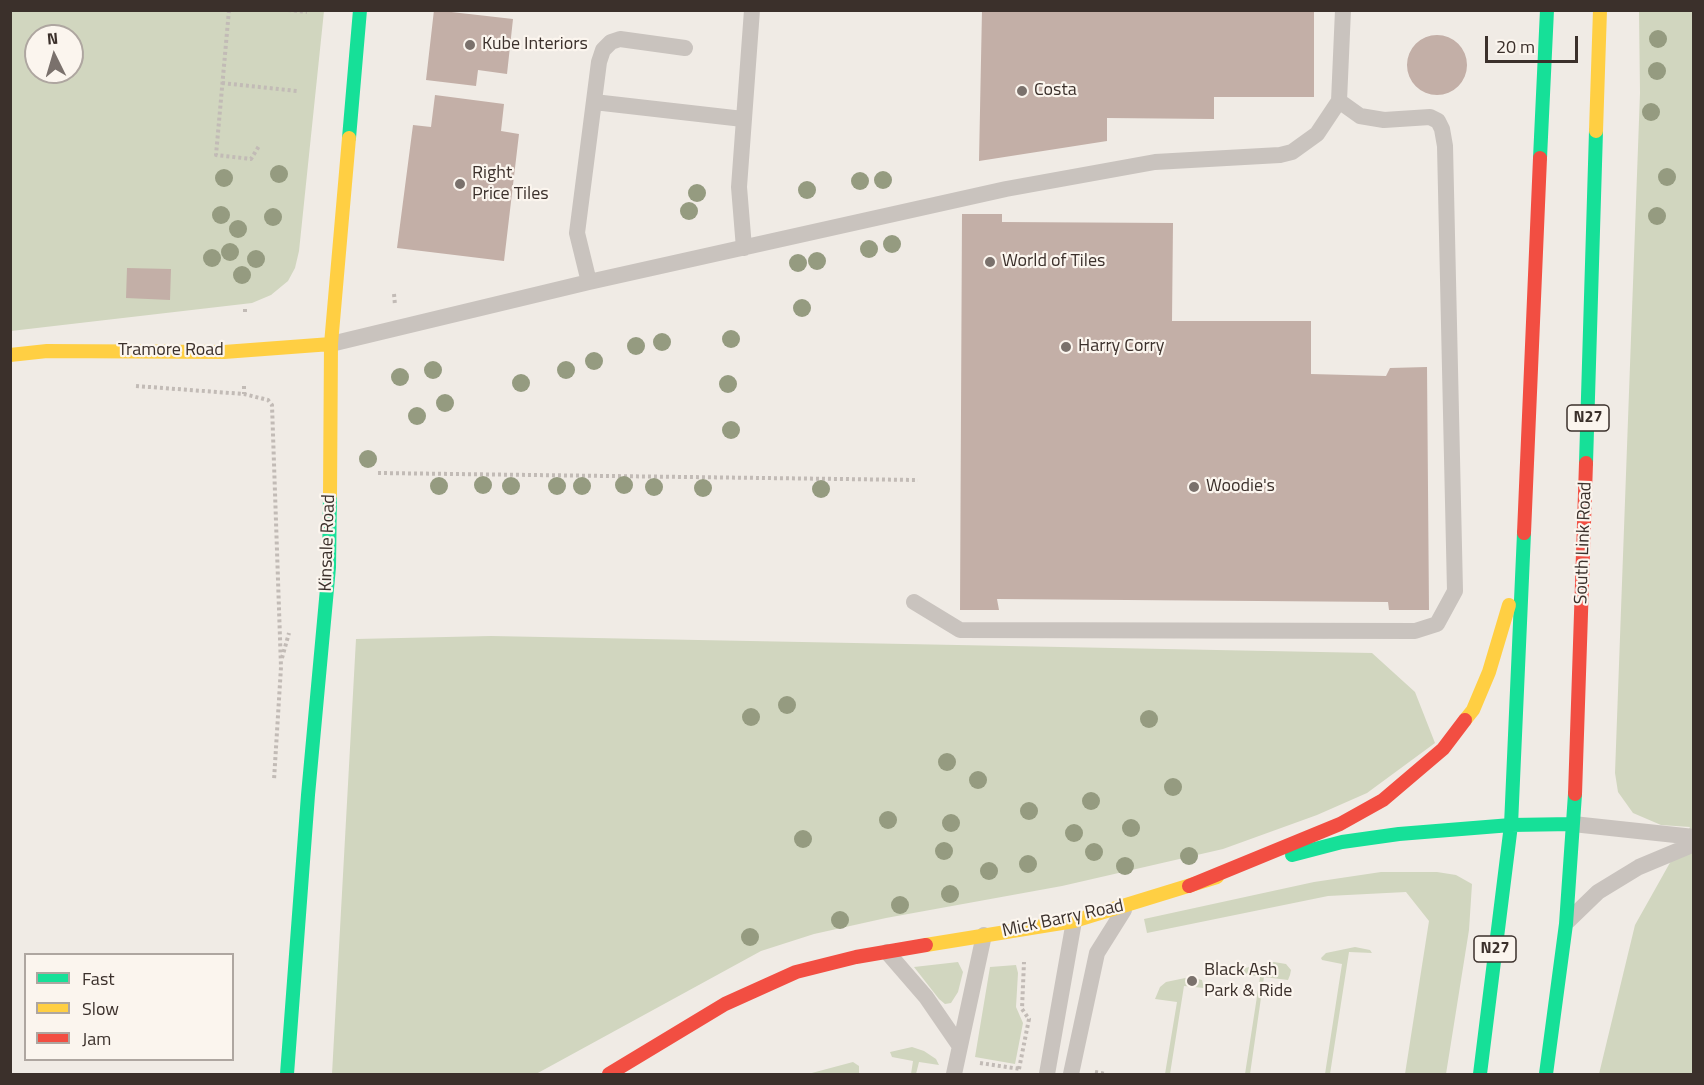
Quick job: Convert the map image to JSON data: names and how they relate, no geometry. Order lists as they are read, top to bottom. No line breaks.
{"streets":{"main road":["Tramore Road","N27","Kinsale Road","South Link Road","Mick Barry Road"]},"crossings":[["Tramore Road","Kinsale Road"],["N27","Mick Barry Road"],["South Link Road","Mick Barry Road"]],"places":["Kube Interiors","Costa","Right Price Tiles","World of Tiles","Harry Corry","Woodie's","Black Ash Park & Ride"],"legend":["Fast","Slow","Jam"],"scale_bar":"20 m","north":"top"}
